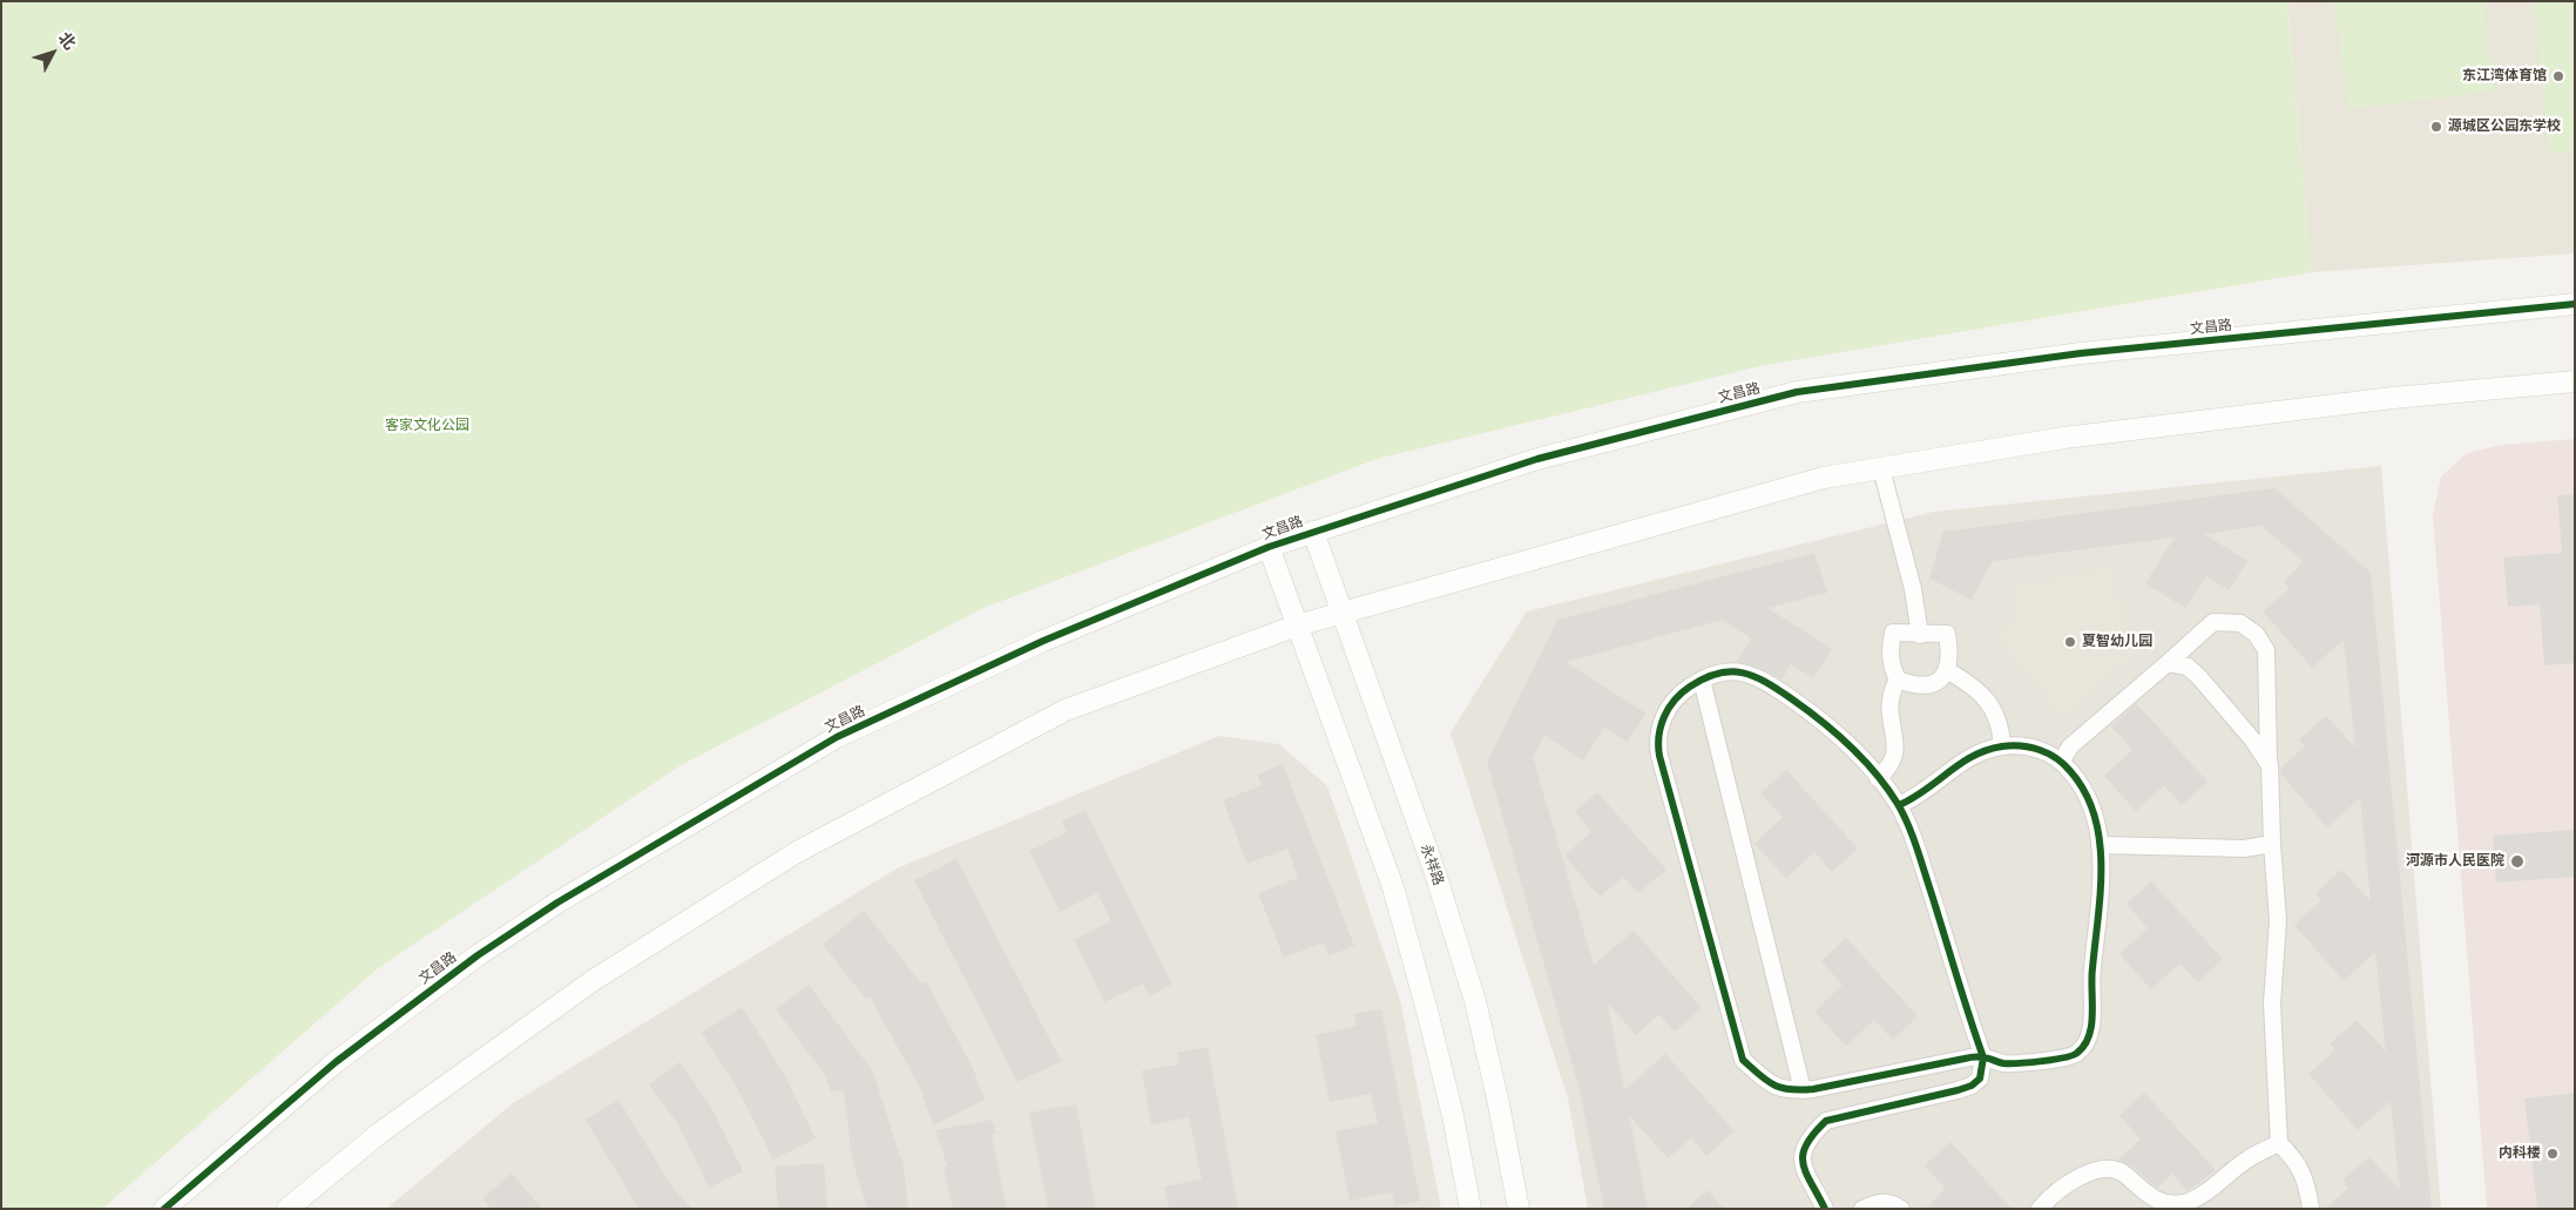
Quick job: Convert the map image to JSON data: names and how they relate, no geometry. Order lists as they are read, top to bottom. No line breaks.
{"streets":{"street":["文昌路","永祥路"]},"crossings":[["文昌路","永祥路"]],"parks":["客家文化公园"],"places":["东江湾体育馆","源城区公园东学校","夏智幼儿园","河源市人民医院","内科楼"],"north":"top right"}
